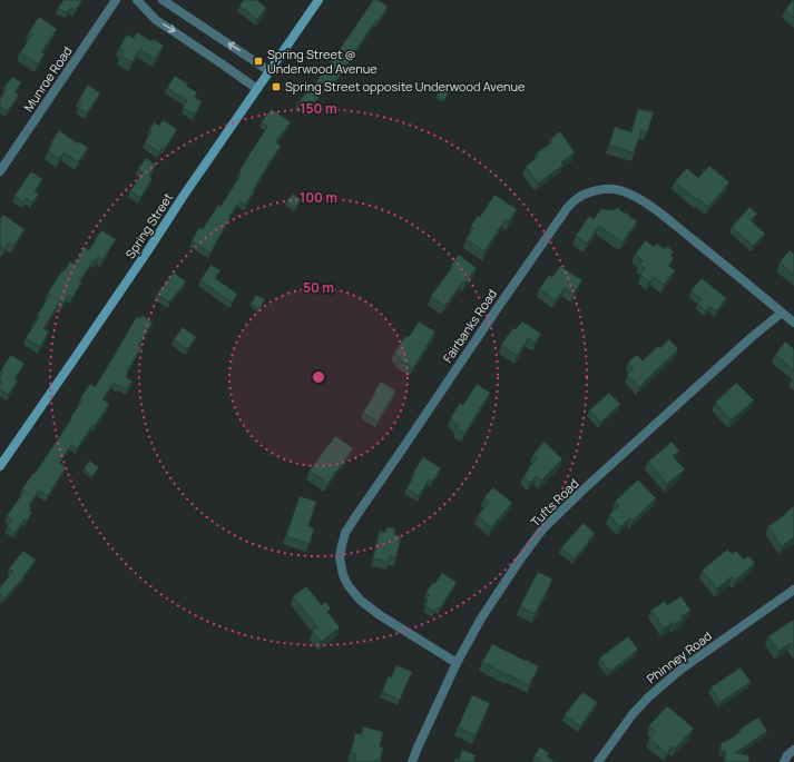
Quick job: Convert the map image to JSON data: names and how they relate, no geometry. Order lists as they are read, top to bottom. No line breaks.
{"streets":{"main road":["Spring Street"],"street":["Munroe Road","Fairbanks Road","Tufts Road","Phinney Road"]},"crossings":[["Fairbanks Road","Tufts Road"]],"places":{"transit":["Spring Street @ Underwood Avenue","Spring Street opposite Underwood Avenue"]},"rings":["150 m","100 m","50 m"]}
